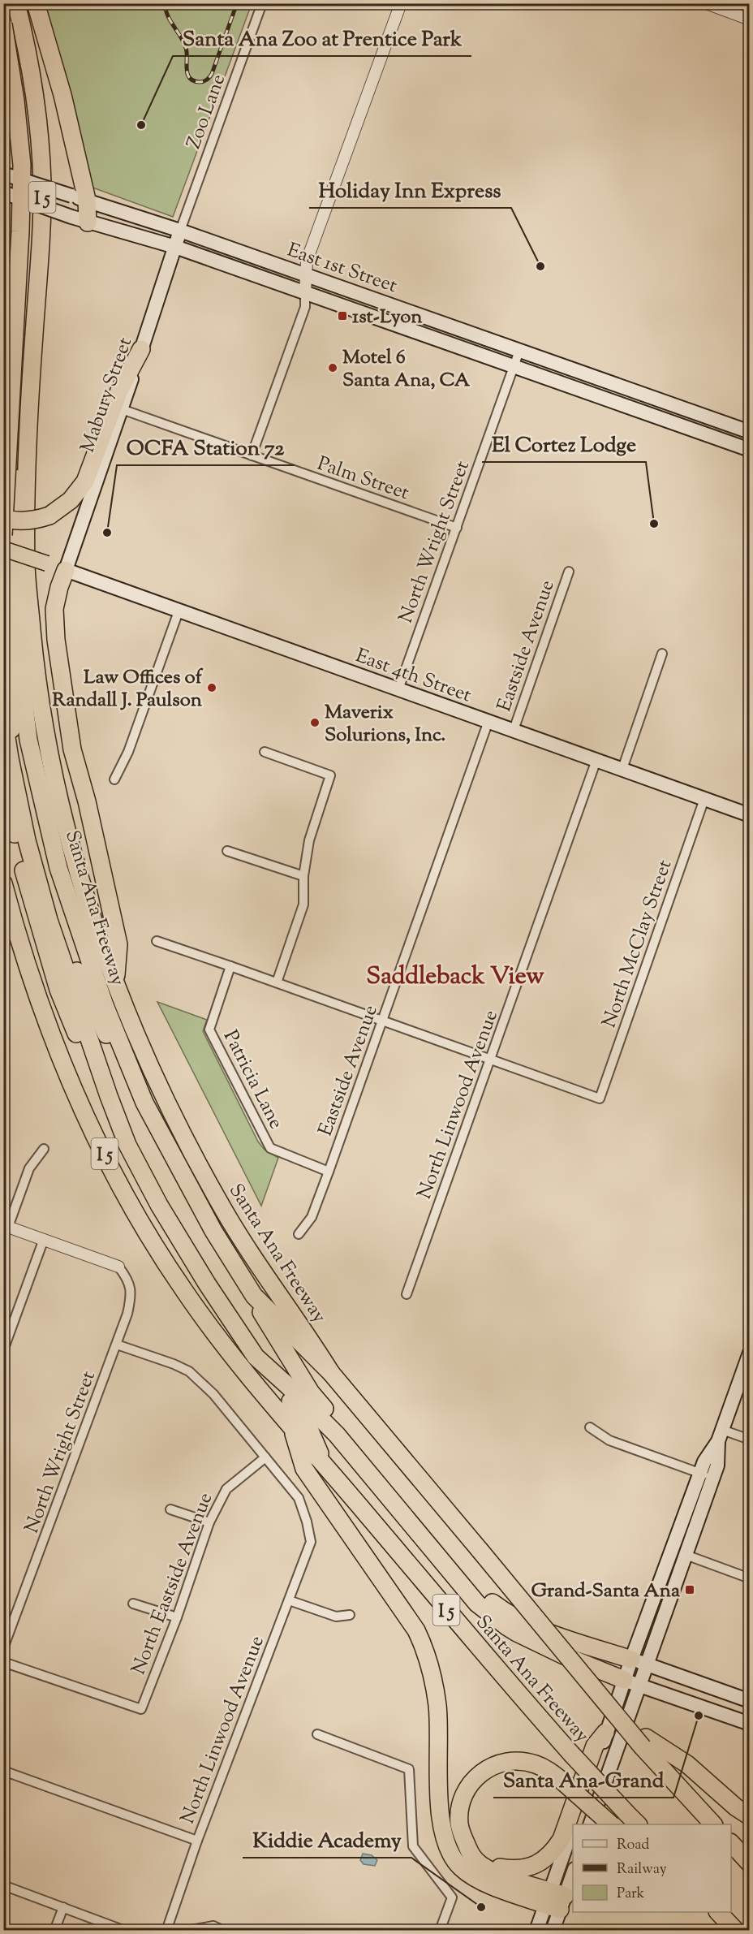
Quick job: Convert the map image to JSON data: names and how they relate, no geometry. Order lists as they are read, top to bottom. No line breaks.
{"streets":{"highway":["I 5","Santa Ana Freeway"],"main road":["East 1st Street","Mabury Street","East 4th Street"],"street":["Zoo Lane","Palm Street","North Wright Street","Eastside Avenue","North McClay Street","Patricia Lane","North Linwood Avenue","North Eastside Avenue"]},"crossings":[["Zoo Lane","East 1st Street"],["Zoo Lane","Mabury Street"],["I 5","Santa Ana Freeway"],["East 1st Street","Mabury Street"],["East 1st Street","North Wright Street"],["Mabury Street","Palm Street"],["Mabury Street","East 4th Street"],["Palm Street","North Wright Street"],["North Wright Street","East 4th Street"],["Eastside Avenue","East 4th Street"],["Eastside Avenue","Patricia Lane"],["East 4th Street","North McClay Street"],["East 4th Street","North Linwood Avenue"],["North McClay Street","North Linwood Avenue"],["North Linwood Avenue","North Eastside Avenue"]],"districts":["Saddleback View"],"places":{"other":["Santa Ana Zoo at Prentice Park","Holiday Inn Express","Motel 6 Santa Ana, CA","El Cortez Lodge","OCFA Station 72","Law Offices of Randall J. Paulson","Maverix Solurions, Inc.","Santa Ana-Grand","Kiddie Academy"],"transit":["1st-Lyon","Grand-Santa Ana"]},"legend":["Road","Railway","Park"]}
